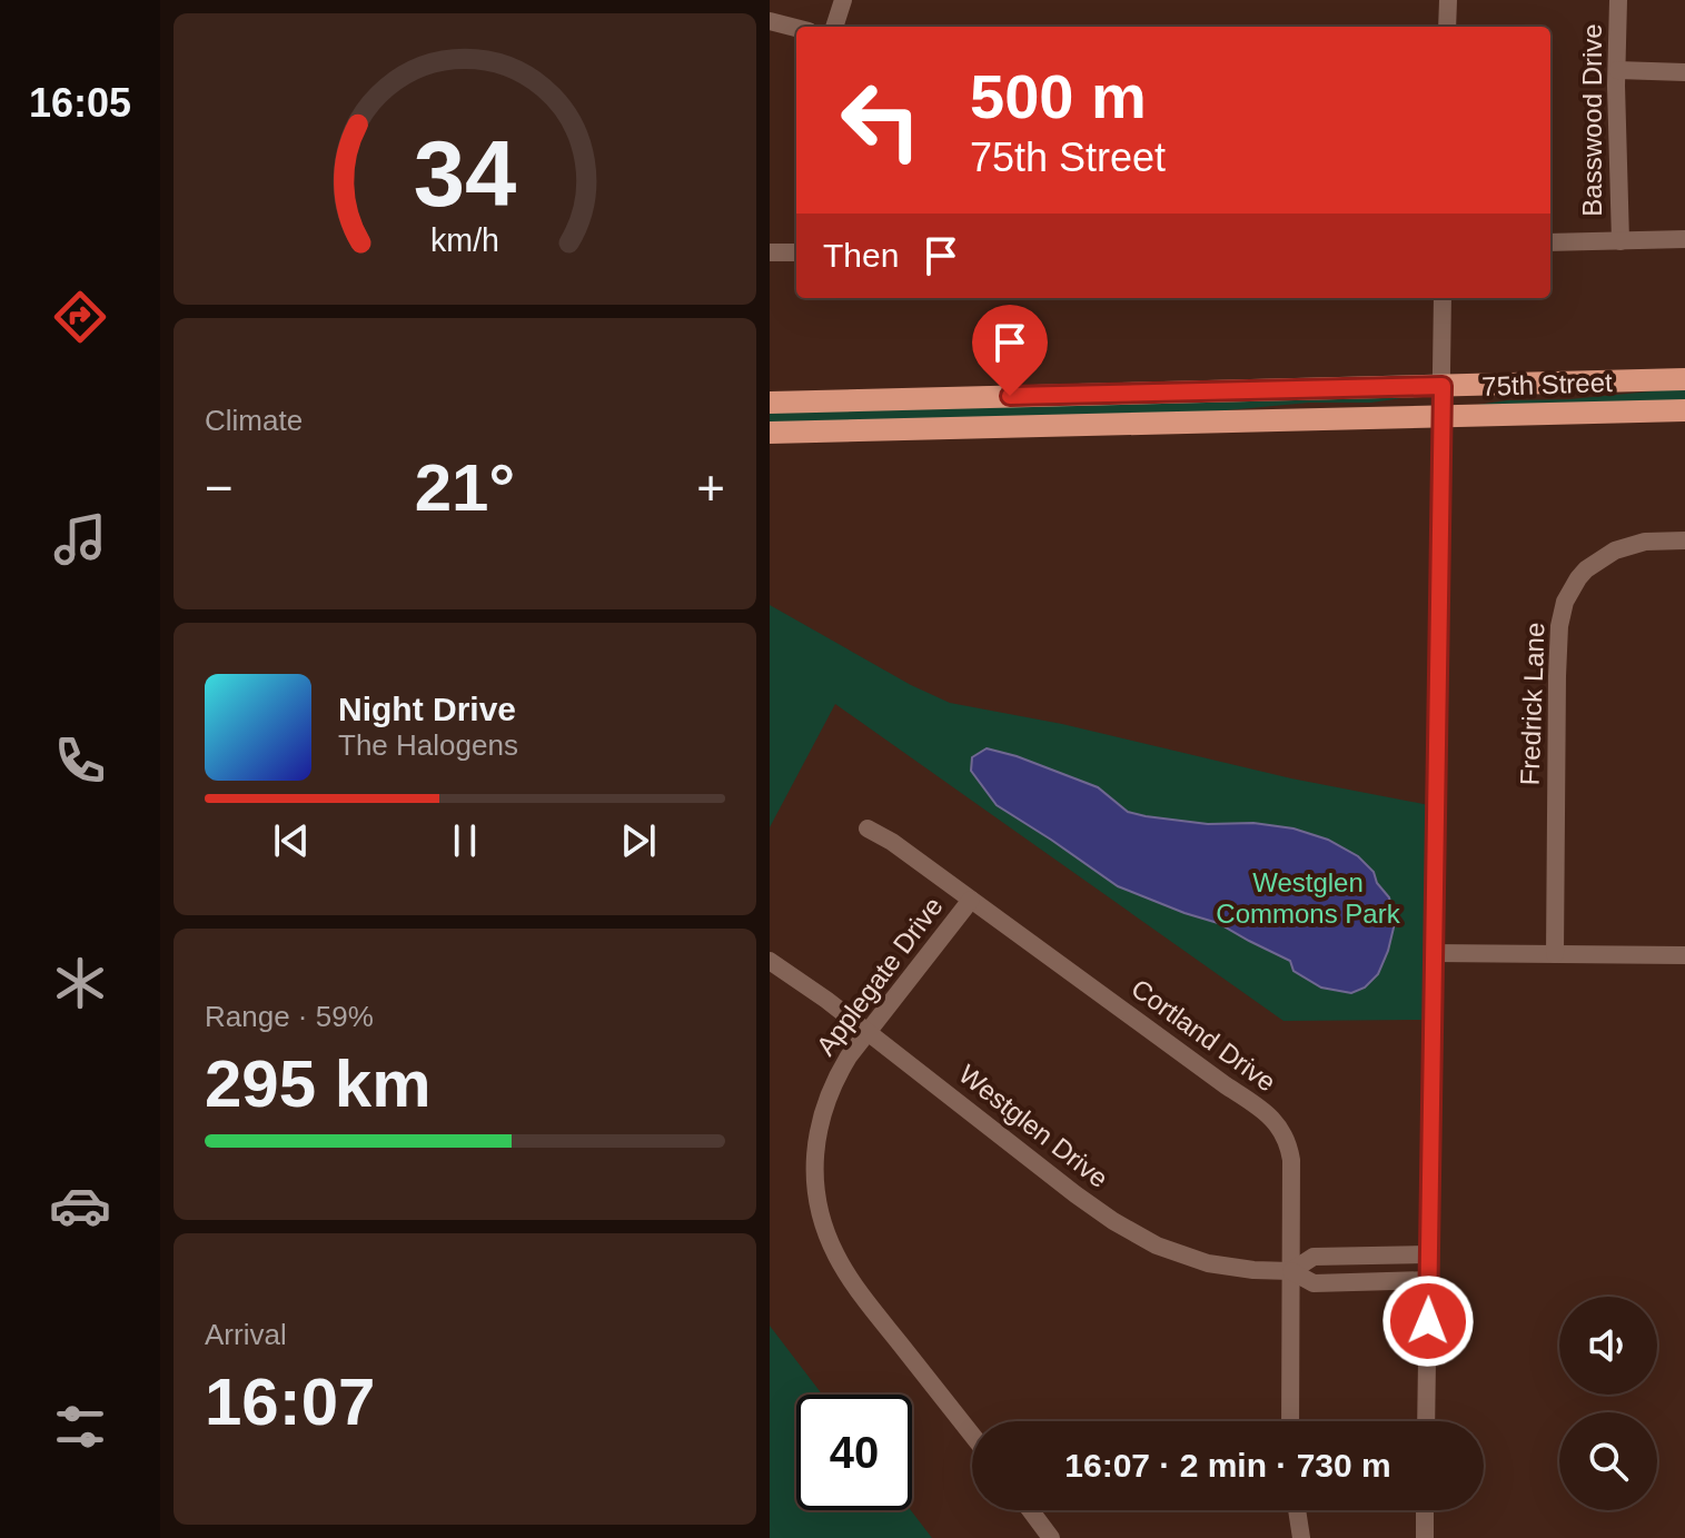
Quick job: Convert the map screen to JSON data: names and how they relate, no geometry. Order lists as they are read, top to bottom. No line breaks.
{"streets":{"main road":["75th Street"],"street":["Basswood Drive","Fredrick Lane","Applegate Drive","Cortland Drive","Westglen Drive"]},"crossings":[["Applegate Drive","Cortland Drive"],["Applegate Drive","Westglen Drive"],["Cortland Drive","Westglen Drive"]],"parks":["Westglen Commons Park"],"page":{"tabs":"16:05","turn":["500 m","75th Street"],"then":"Then","tile":["Climate",["Range · 59%","295 km"],["Arrival","16:07"]],"heat":["−","21°","+"],"song":["Night Drive","The Halogens"],"limit":"40","trip":"16:07 · 2 min · 730 m","gauge":["34","km/h"]}}
